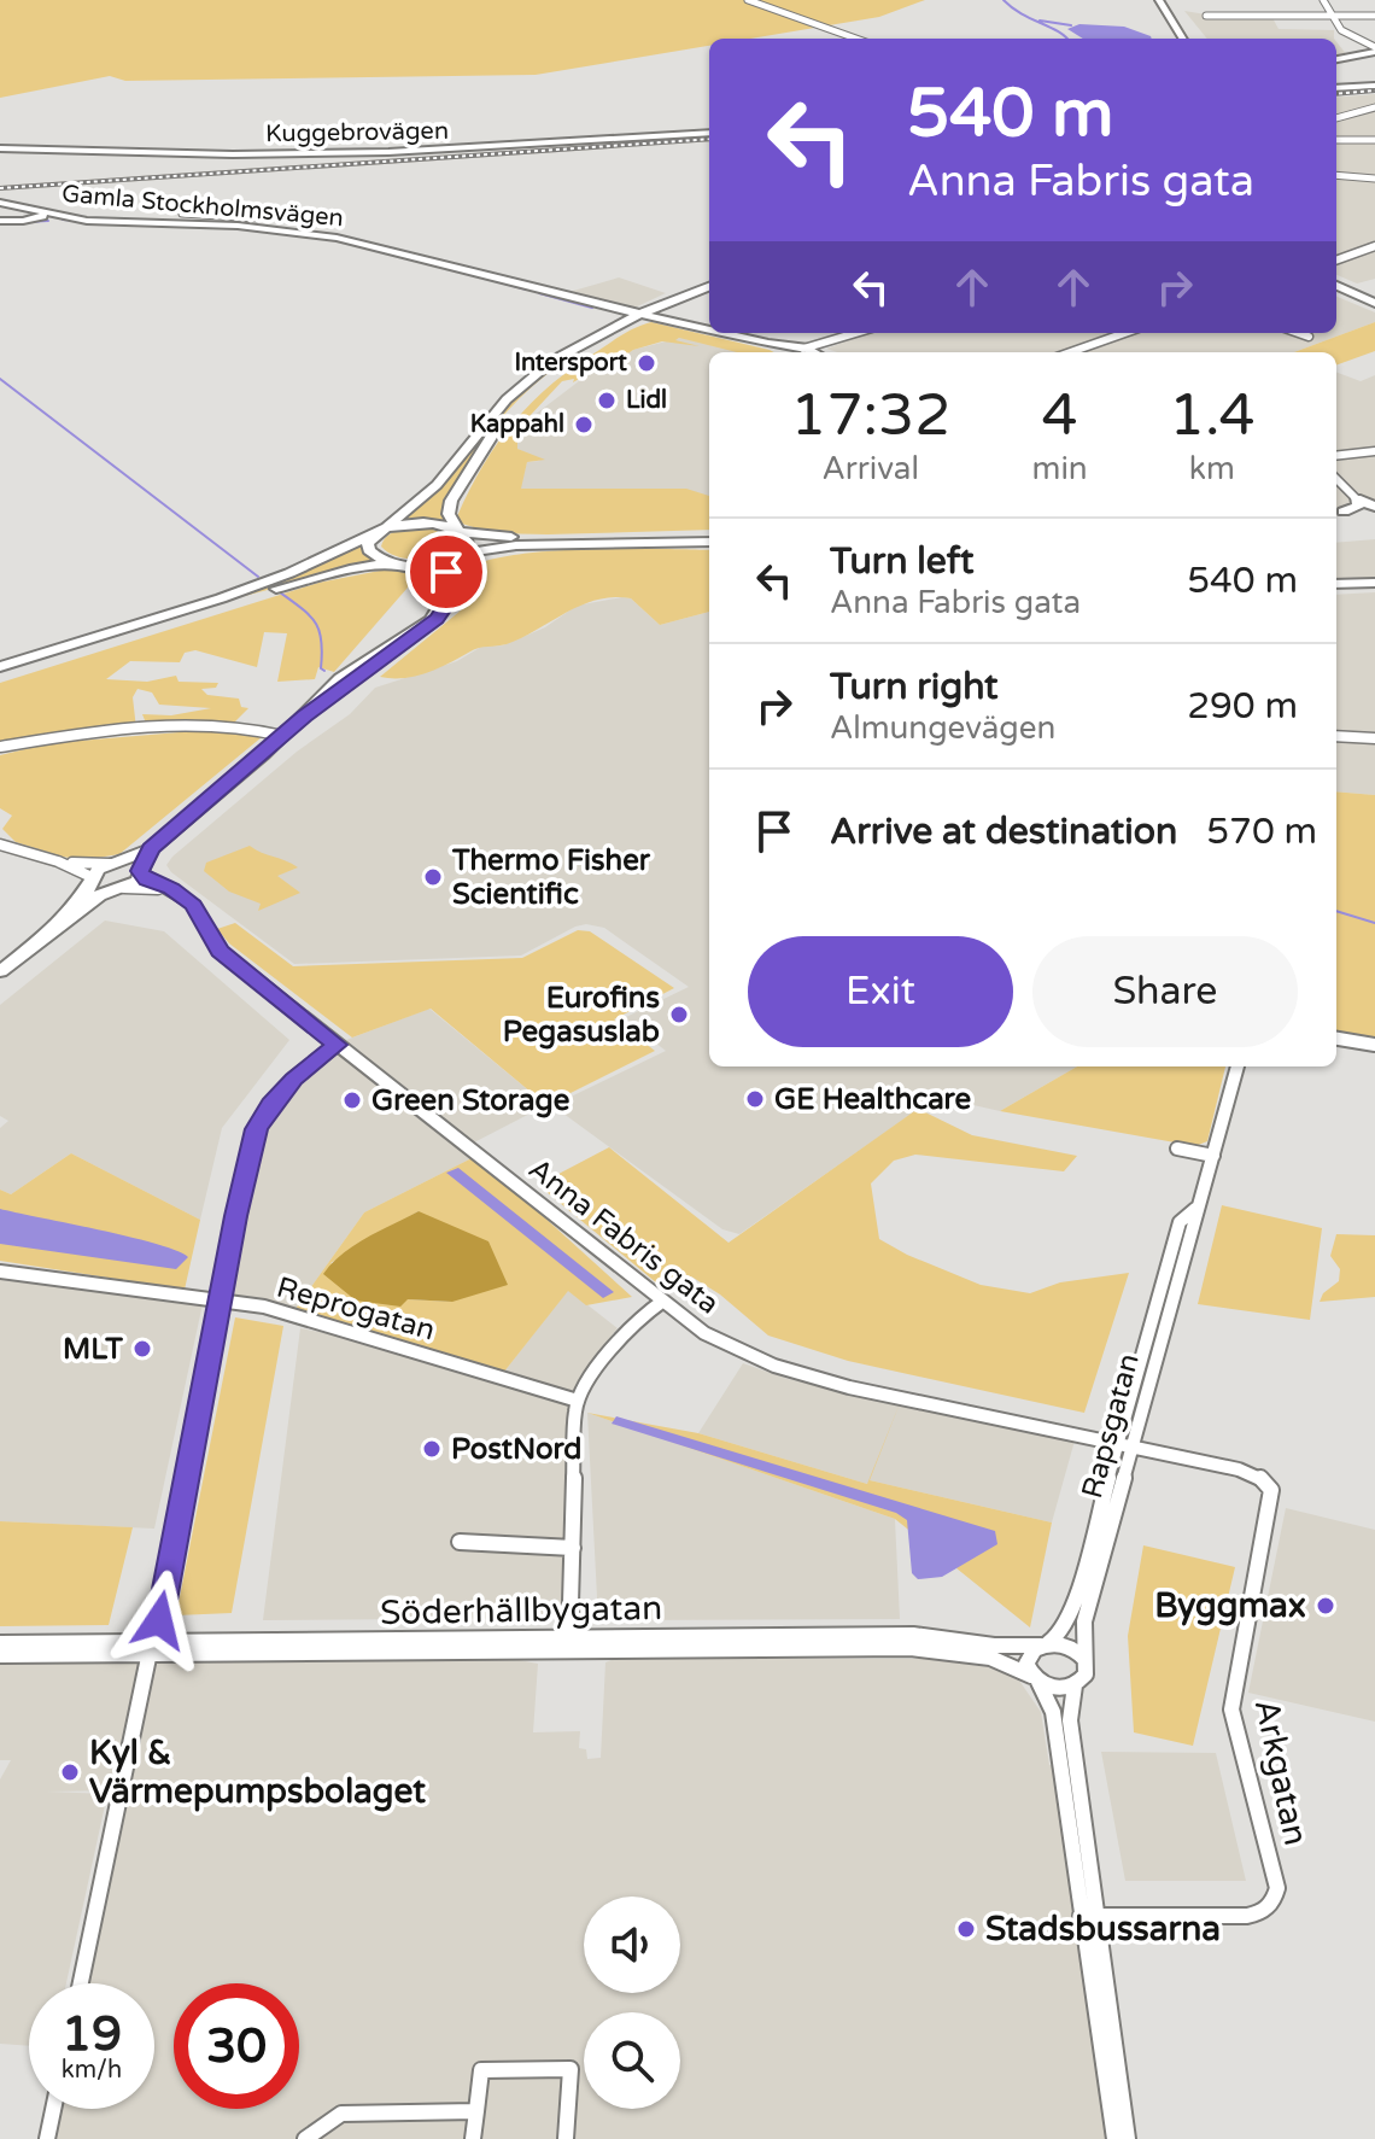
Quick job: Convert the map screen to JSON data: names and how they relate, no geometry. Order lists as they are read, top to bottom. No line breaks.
{"streets":{"main road":["Kuggebrovägen","Gamla Stockholmsvägen"],"street":["Anna Fabris gata","Reprogatan","Rapsgatan","Söderhällbygatan","Arkgatan"]},"crossings":[["Anna Fabris gata","Rapsgatan"],["Anna Fabris gata","Arkgatan"],["Rapsgatan","Söderhällbygatan"],["Rapsgatan","Arkgatan"]],"places":["Intersport","Lidl","Kappahl","Thermo Fisher Scientific","Eurofins Pegasuslab","GE Healthcare","Green Storage","MLT","PostNord","Byggmax","Kyl & Värmepumpsbolaget","Stadsbussarna"],"page":{"turn":["540 m","Anna Fabris gata"],"eta":["17:32","Arrival","4","min","1.4","km"],"list":[{"name":"Turn left","note":"Anna Fabris gata","value":"540 m"},{"name":"Turn right","note":"Almungevägen","value":"290 m"},{"name":"Arrive at destination","value":"570 m"}],"buttons":["Exit","Share"],"speed":"19 km/h","limit":"30"}}
